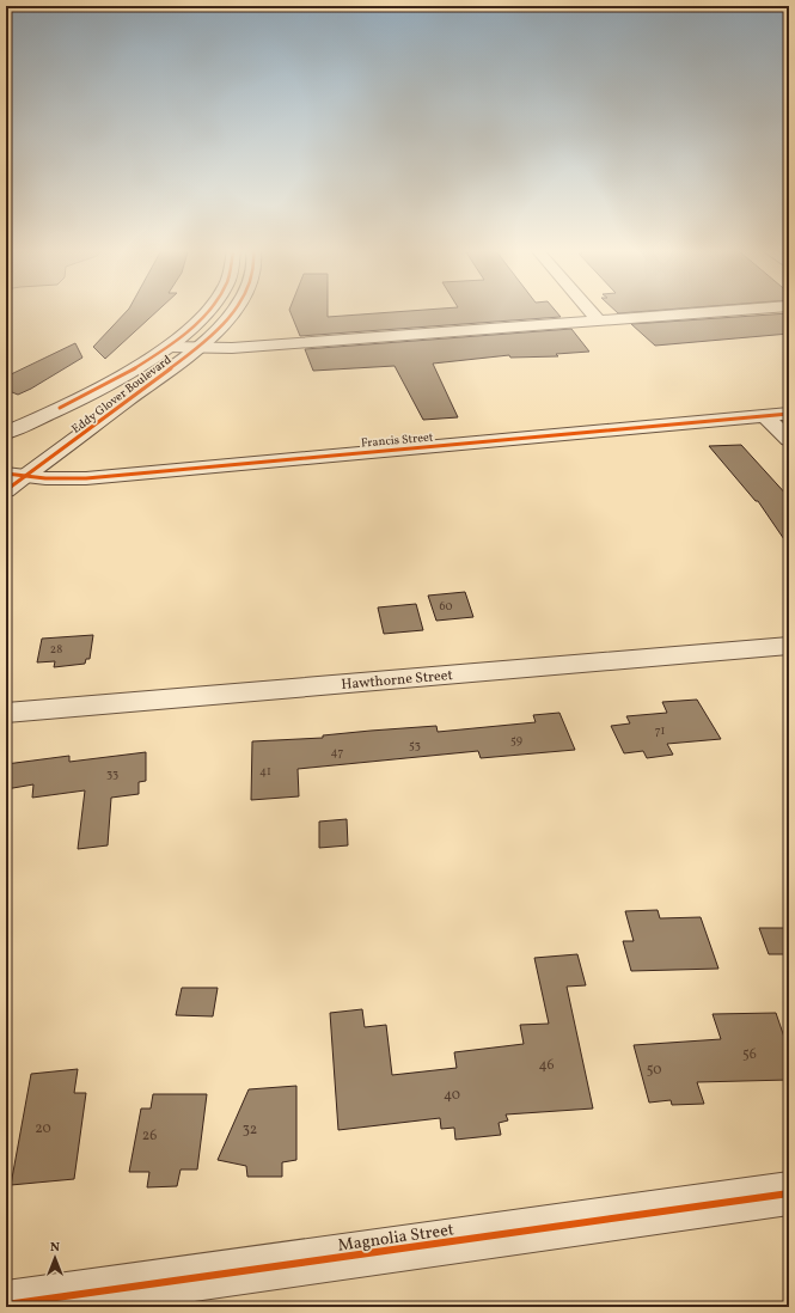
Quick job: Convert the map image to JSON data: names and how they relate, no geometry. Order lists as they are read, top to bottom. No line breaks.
{"streets":{"street":["Eddy Glover Boulevard","Francis Street","Hawthorne Street","Magnolia Street"]},"crossings":[["Eddy Glover Boulevard","Francis Street"]],"house_numbers":["60","28","71","59","53","47","41","33","56","46","50","40","20","32","26"],"north":"top"}
